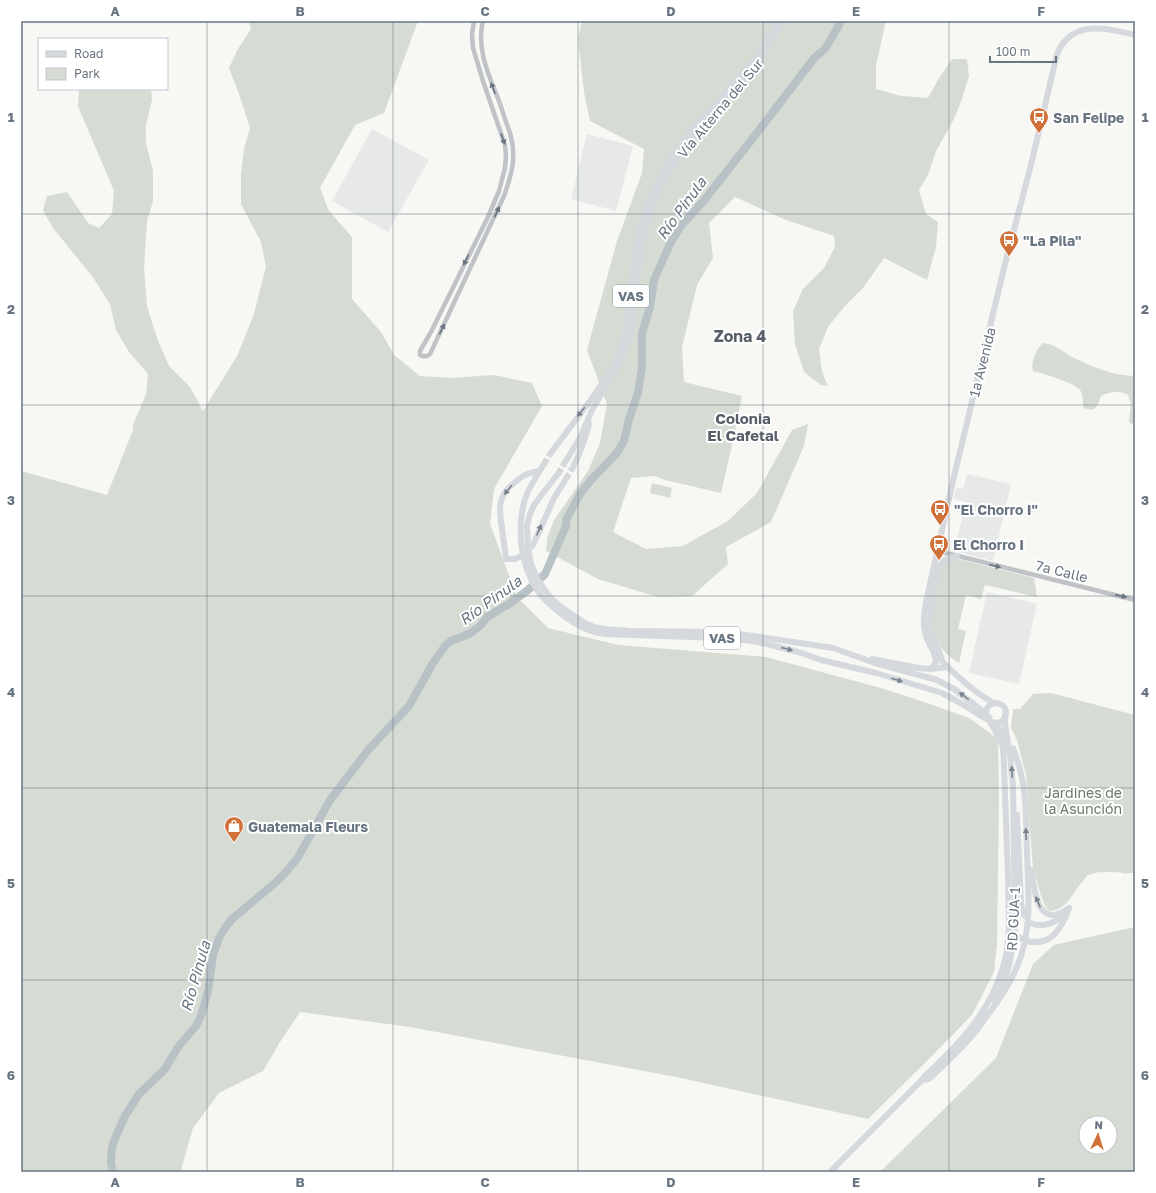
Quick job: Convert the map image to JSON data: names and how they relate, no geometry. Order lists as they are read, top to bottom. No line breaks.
{"streets":{"main road":["Vía Alterna del Sur","VAS","1a Avenida","RD GUA-1"],"street":["7a Calle"]},"crossings":[["VAS","RD GUA-1"],["1a Avenida","7a Calle"]],"one_way":["7a Calle"],"districts":["Zona 4","Colonia El Cafetal"],"water":["Río Pinula"],"parks":["Jardines de la Asunción"],"places":{"bus stop":["San Felipe","\"La Pila\"","\"El Chorro I\"","El Chorro I"],"shop":["Guatemala Fleurs"]},"legend":["Road","Park"],"scale_bar":"100 m","north":"top","grid":{"columns":["A","B","C","D","E","F"],"rows":["1","2","3","4","5","6"]}}
